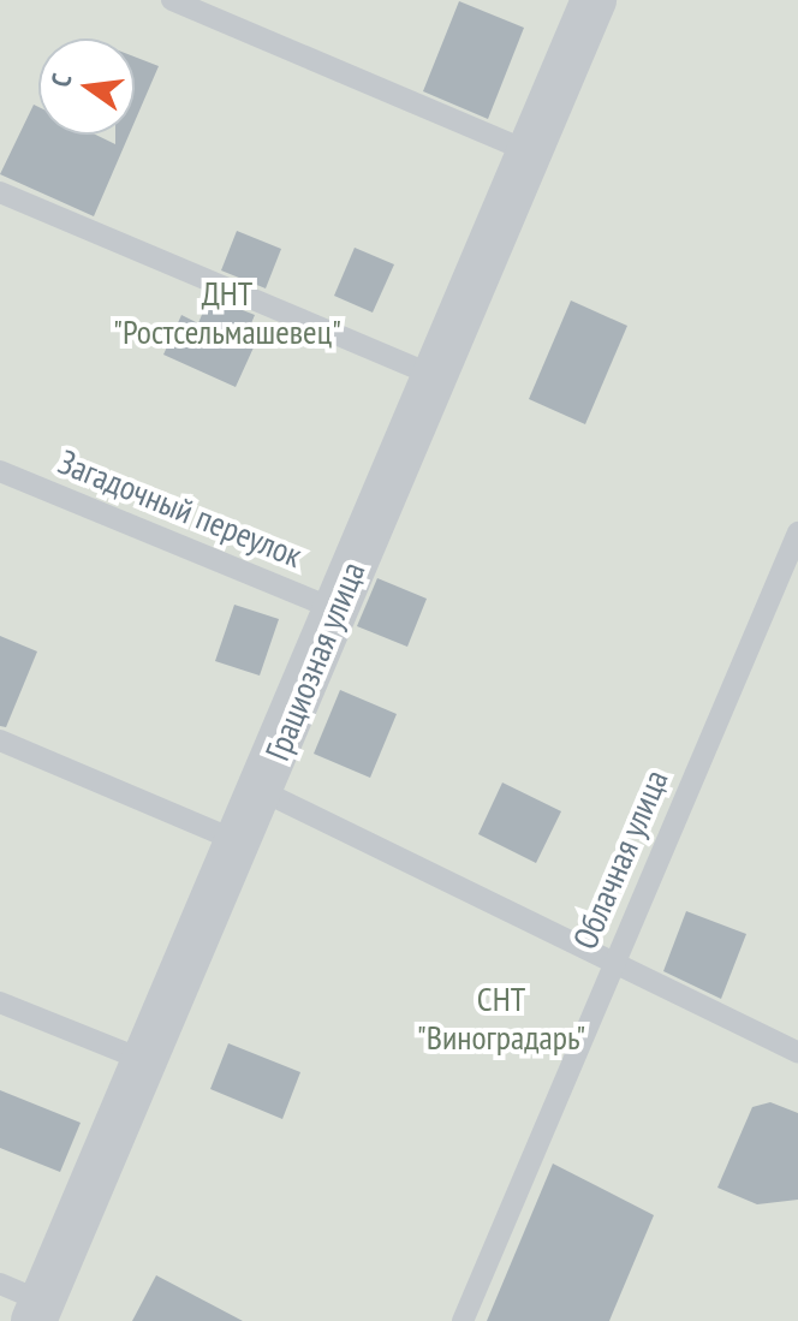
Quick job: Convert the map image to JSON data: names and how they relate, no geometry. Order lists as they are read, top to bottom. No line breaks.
{"streets":{"street":["Грациозная улица"],"lane":["Загадочный переулок","Облачная улица"]},"crossings":[["Загадочный переулок","Грациозная улица"]],"parks":["ДНТ \"Ростсельмашевец\"","СНТ \"Виноградарь\""],"north":"left"}
